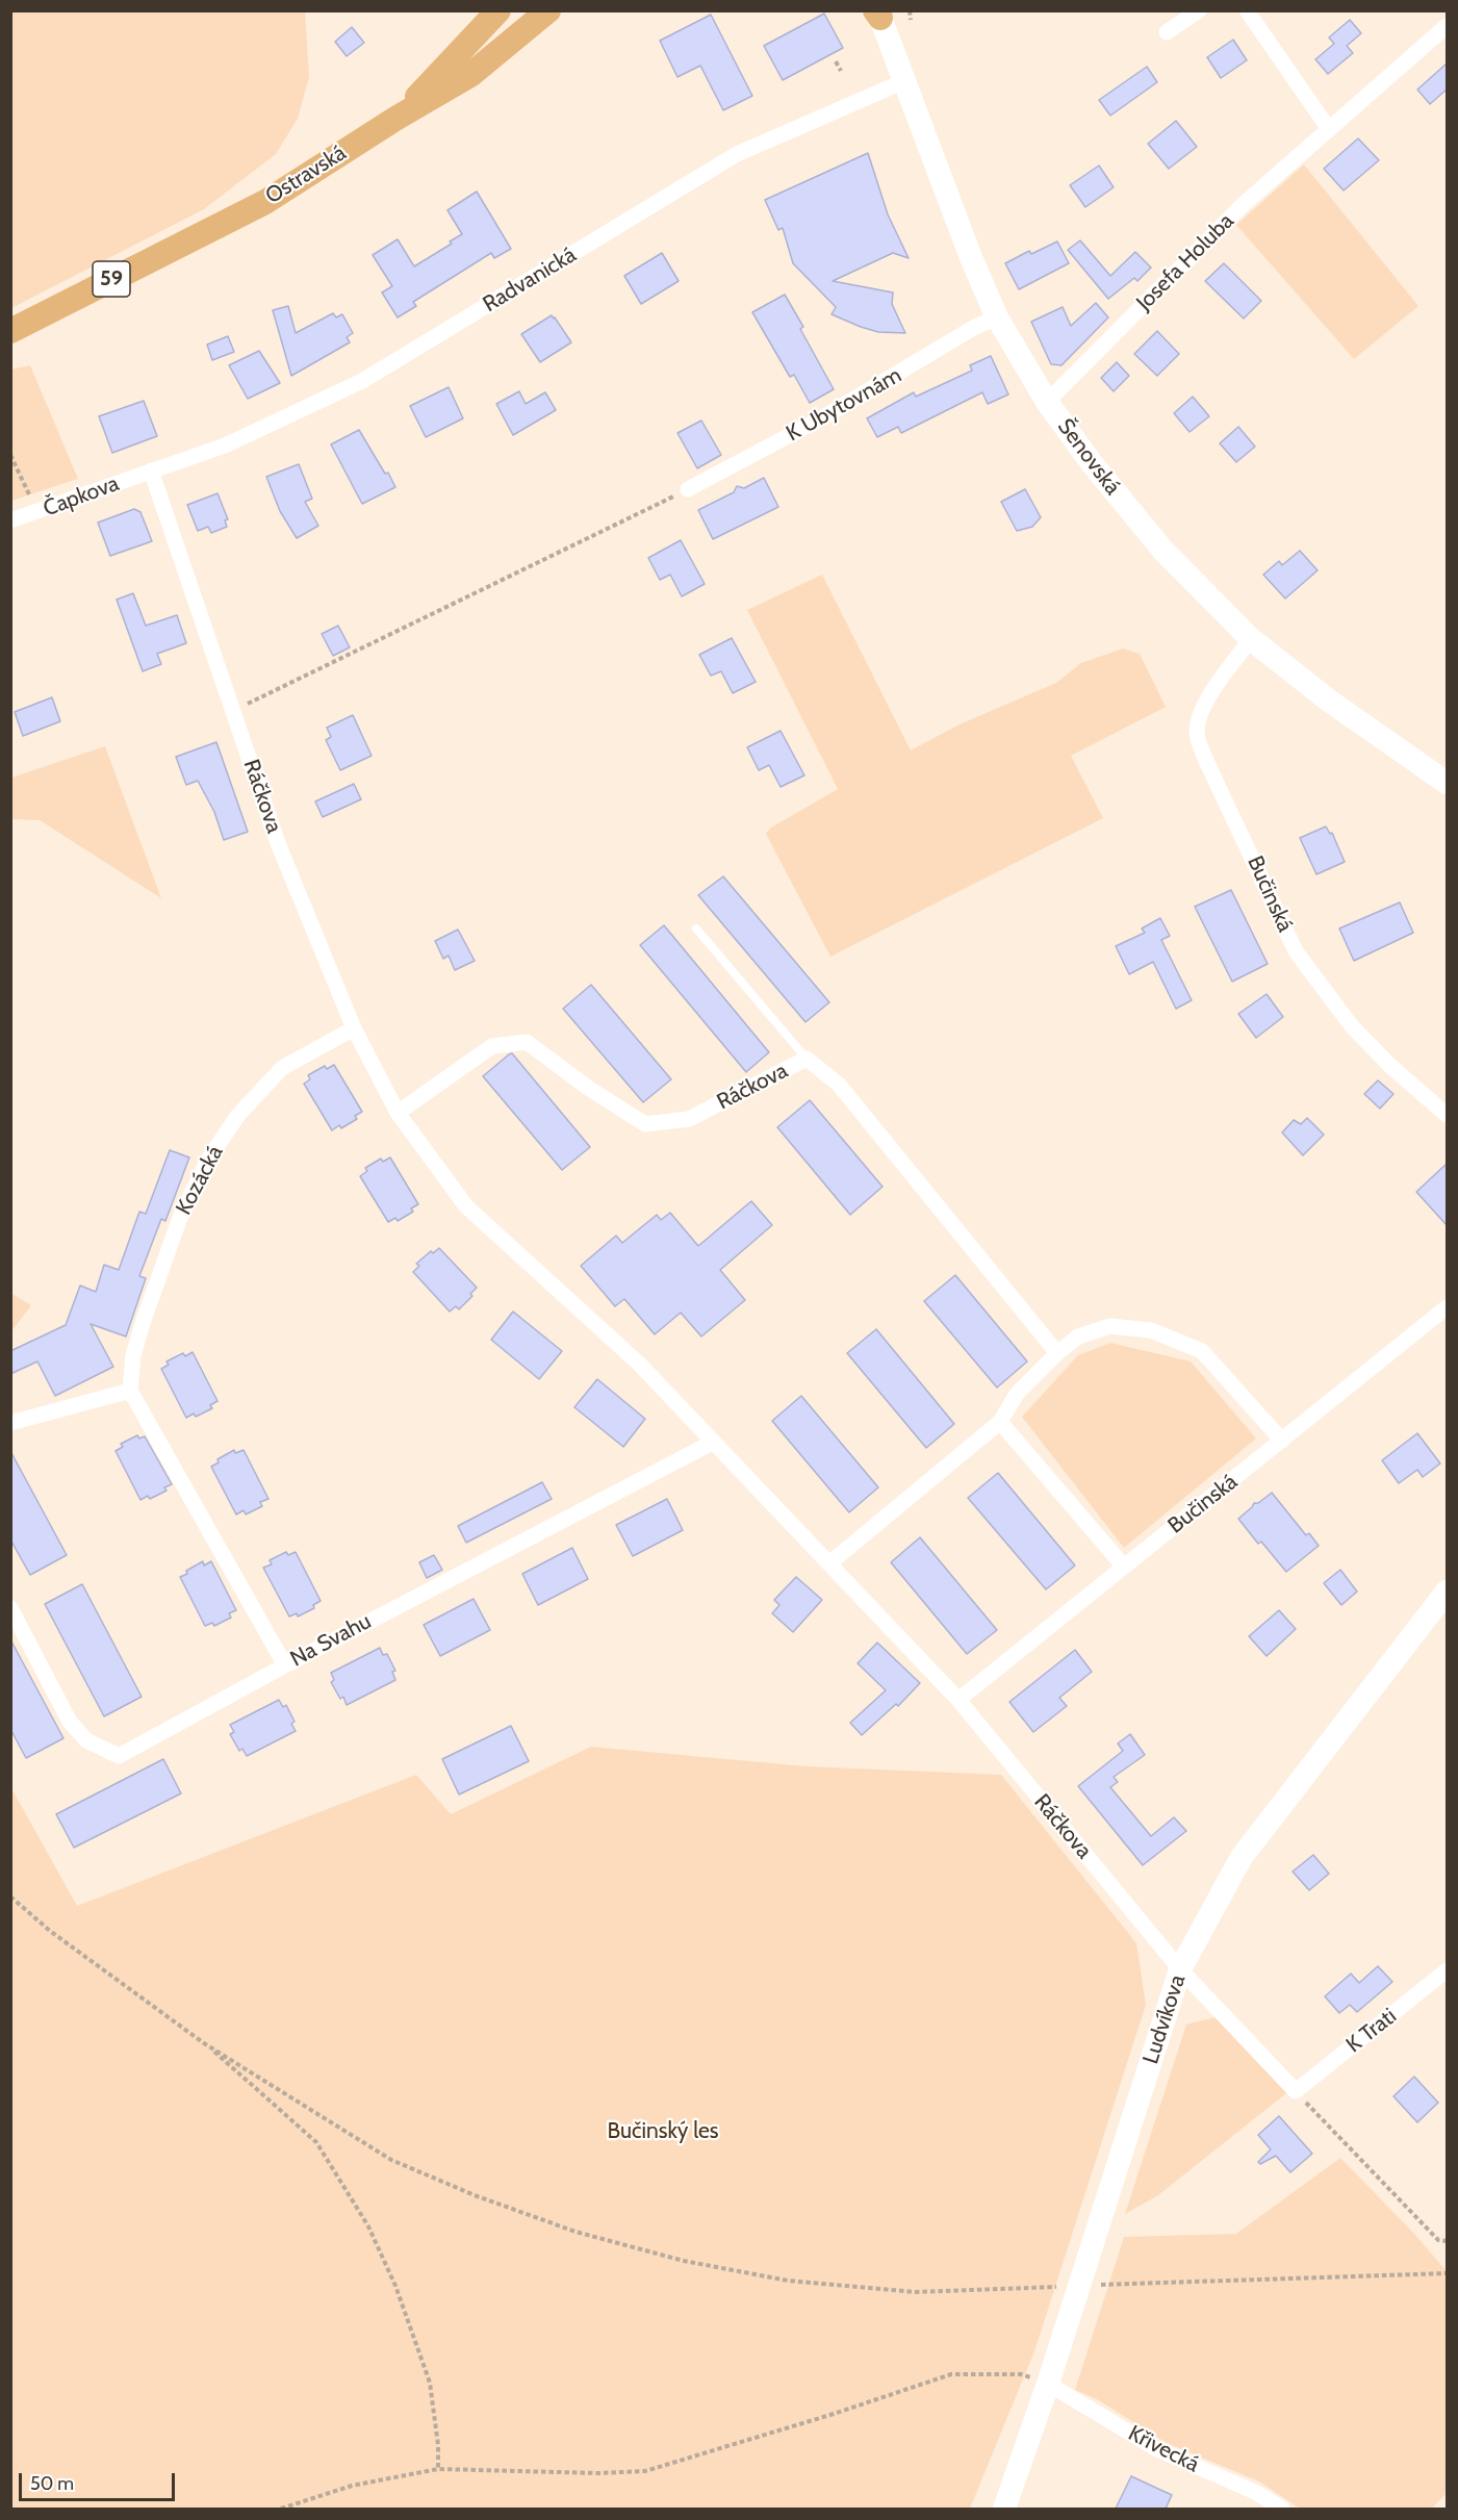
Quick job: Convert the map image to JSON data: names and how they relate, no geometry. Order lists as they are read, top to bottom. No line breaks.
{"streets":{"main road":["Ostravská","59"],"street":["Josefa Holuba","Radvanická","K Ubytovnám","Šenovská","Čapkova","Ráčkova","Bučinská","Kozácká","Na Svahu","Ludvíkova","K Trati","Křivecká"]},"crossings":[["Josefa Holuba","Šenovská"],["Radvanická","Šenovská"],["Radvanická","Čapkova"],["Radvanická","Ráčkova"],["K Ubytovnám","Šenovská"],["Šenovská","Bučinská"],["Čapkova","Ráčkova"],["Ráčkova","Bučinská"],["Ráčkova","Kozácká"],["Ráčkova","Na Svahu"],["Ráčkova","Ludvíkova"],["Ráčkova","K Trati"],["Ludvíkova","Křivecká"]],"parks":["Bučinský les"],"scale_bar":"50 m"}
